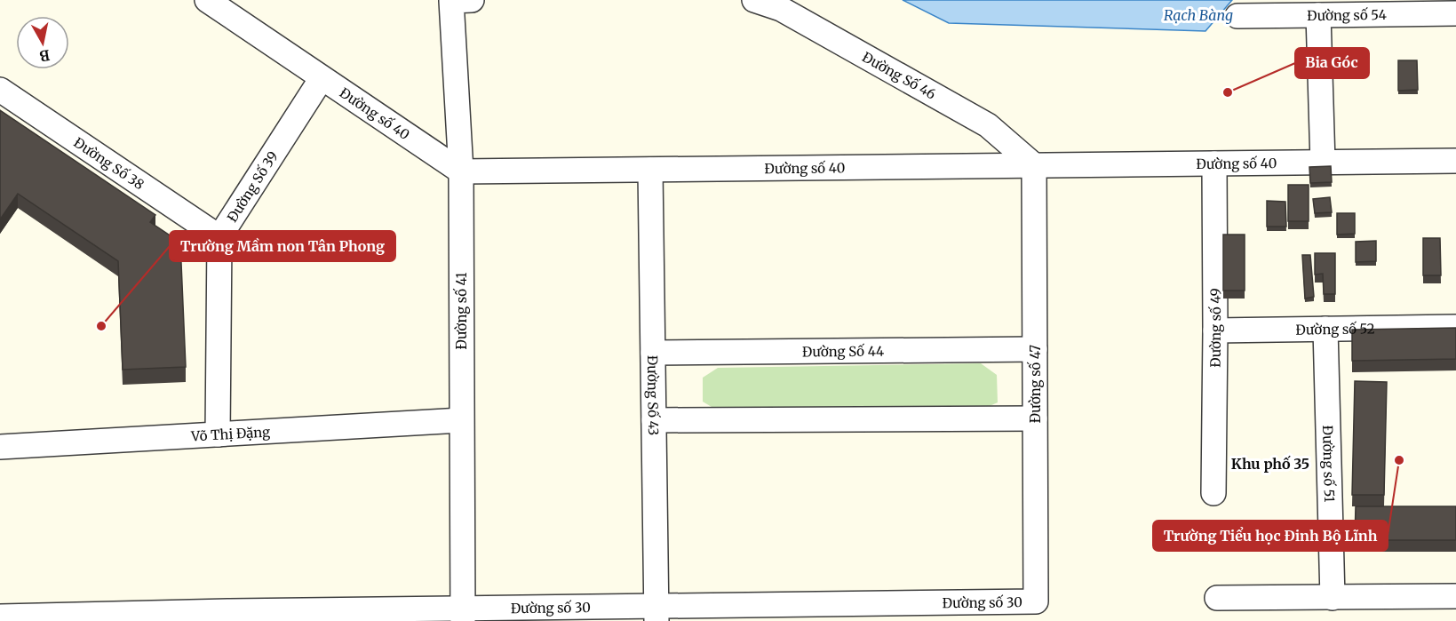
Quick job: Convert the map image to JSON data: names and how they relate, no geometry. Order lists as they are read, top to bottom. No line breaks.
{"streets":{"street":["Đường số 54","Đường Số 46","Đường số 40","Đường Số 38","Đường Số 39","Đường số 41","Đường số 49","Đường số 52","Đường Số 44","Đường số 47","Đường Số 43","Võ Thị Đặng","Đường số 51","Đường số 30"]},"crossings":[["Đường Số 46","Đường số 40"],["Đường Số 46","Đường số 47"],["Đường số 40","Đường Số 39"],["Đường số 40","Đường số 41"],["Đường số 40","Đường số 49"],["Đường số 40","Đường số 47"],["Đường số 40","Đường Số 43"],["Đường Số 38","Đường Số 39"],["Đường số 41","Võ Thị Đặng"],["Đường số 41","Đường số 30"],["Đường số 49","Đường số 52"],["Đường số 52","Đường số 51"],["Đường Số 44","Đường số 47"],["Đường Số 44","Đường Số 43"],["Đường số 47","Đường số 30"],["Đường Số 43","Đường số 30"]],"districts":["Khu phố 35"],"water":["Rạch Bàng"],"places":["Bia Góc","Trường Mầm non Tân Phong","Trường Tiểu học Đinh Bộ Lĩnh"],"north":"bottom"}
